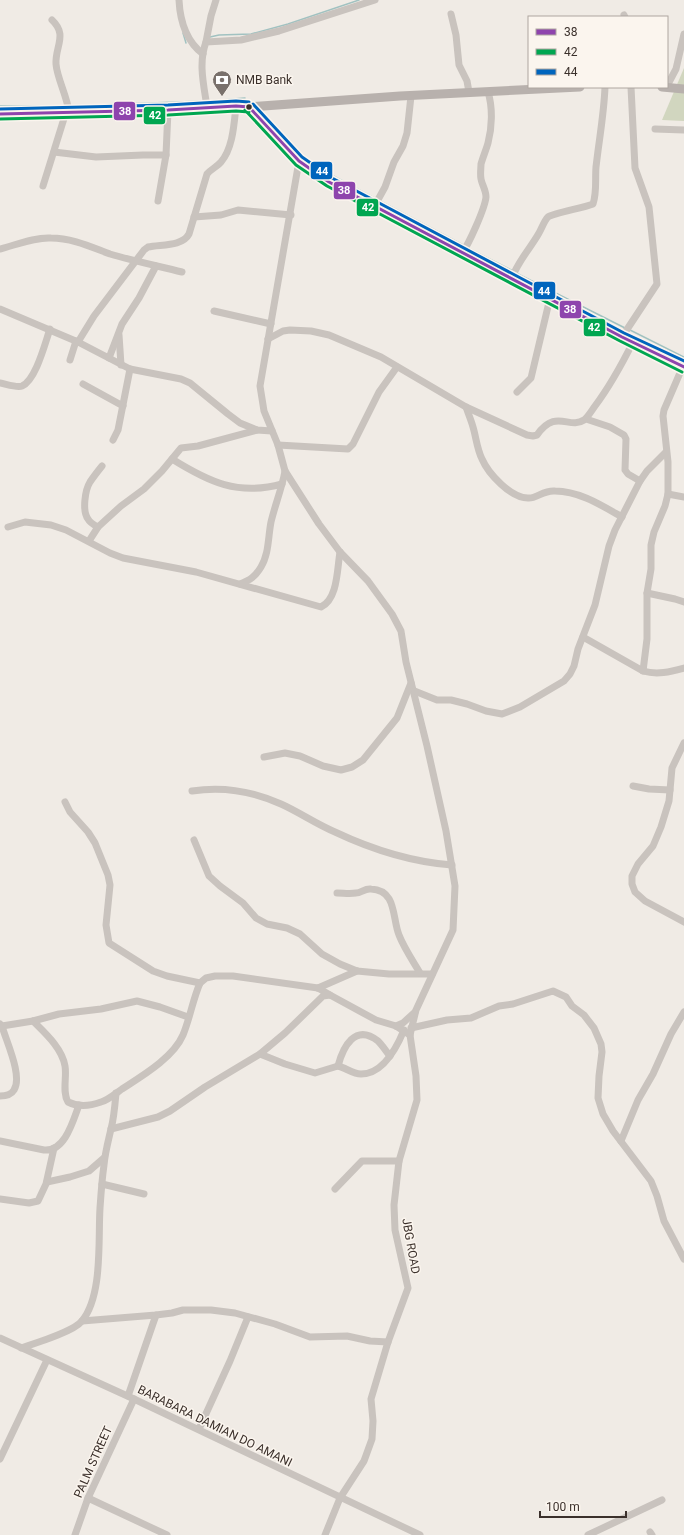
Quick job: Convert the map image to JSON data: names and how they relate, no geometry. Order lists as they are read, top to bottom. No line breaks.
{"streets":{"street":["JBG ROAD","BARABARA DAMIAN DO AMANI","PALM STREET"]},"crossings":[["JBG ROAD","BARABARA DAMIAN DO AMANI"],["BARABARA DAMIAN DO AMANI","PALM STREET"]],"places":{"bank":["NMB Bank"]},"lines":["transit line 44","transit line 38","transit line 42"],"legend":["38","42","44"],"scale_bar":"100 m"}
